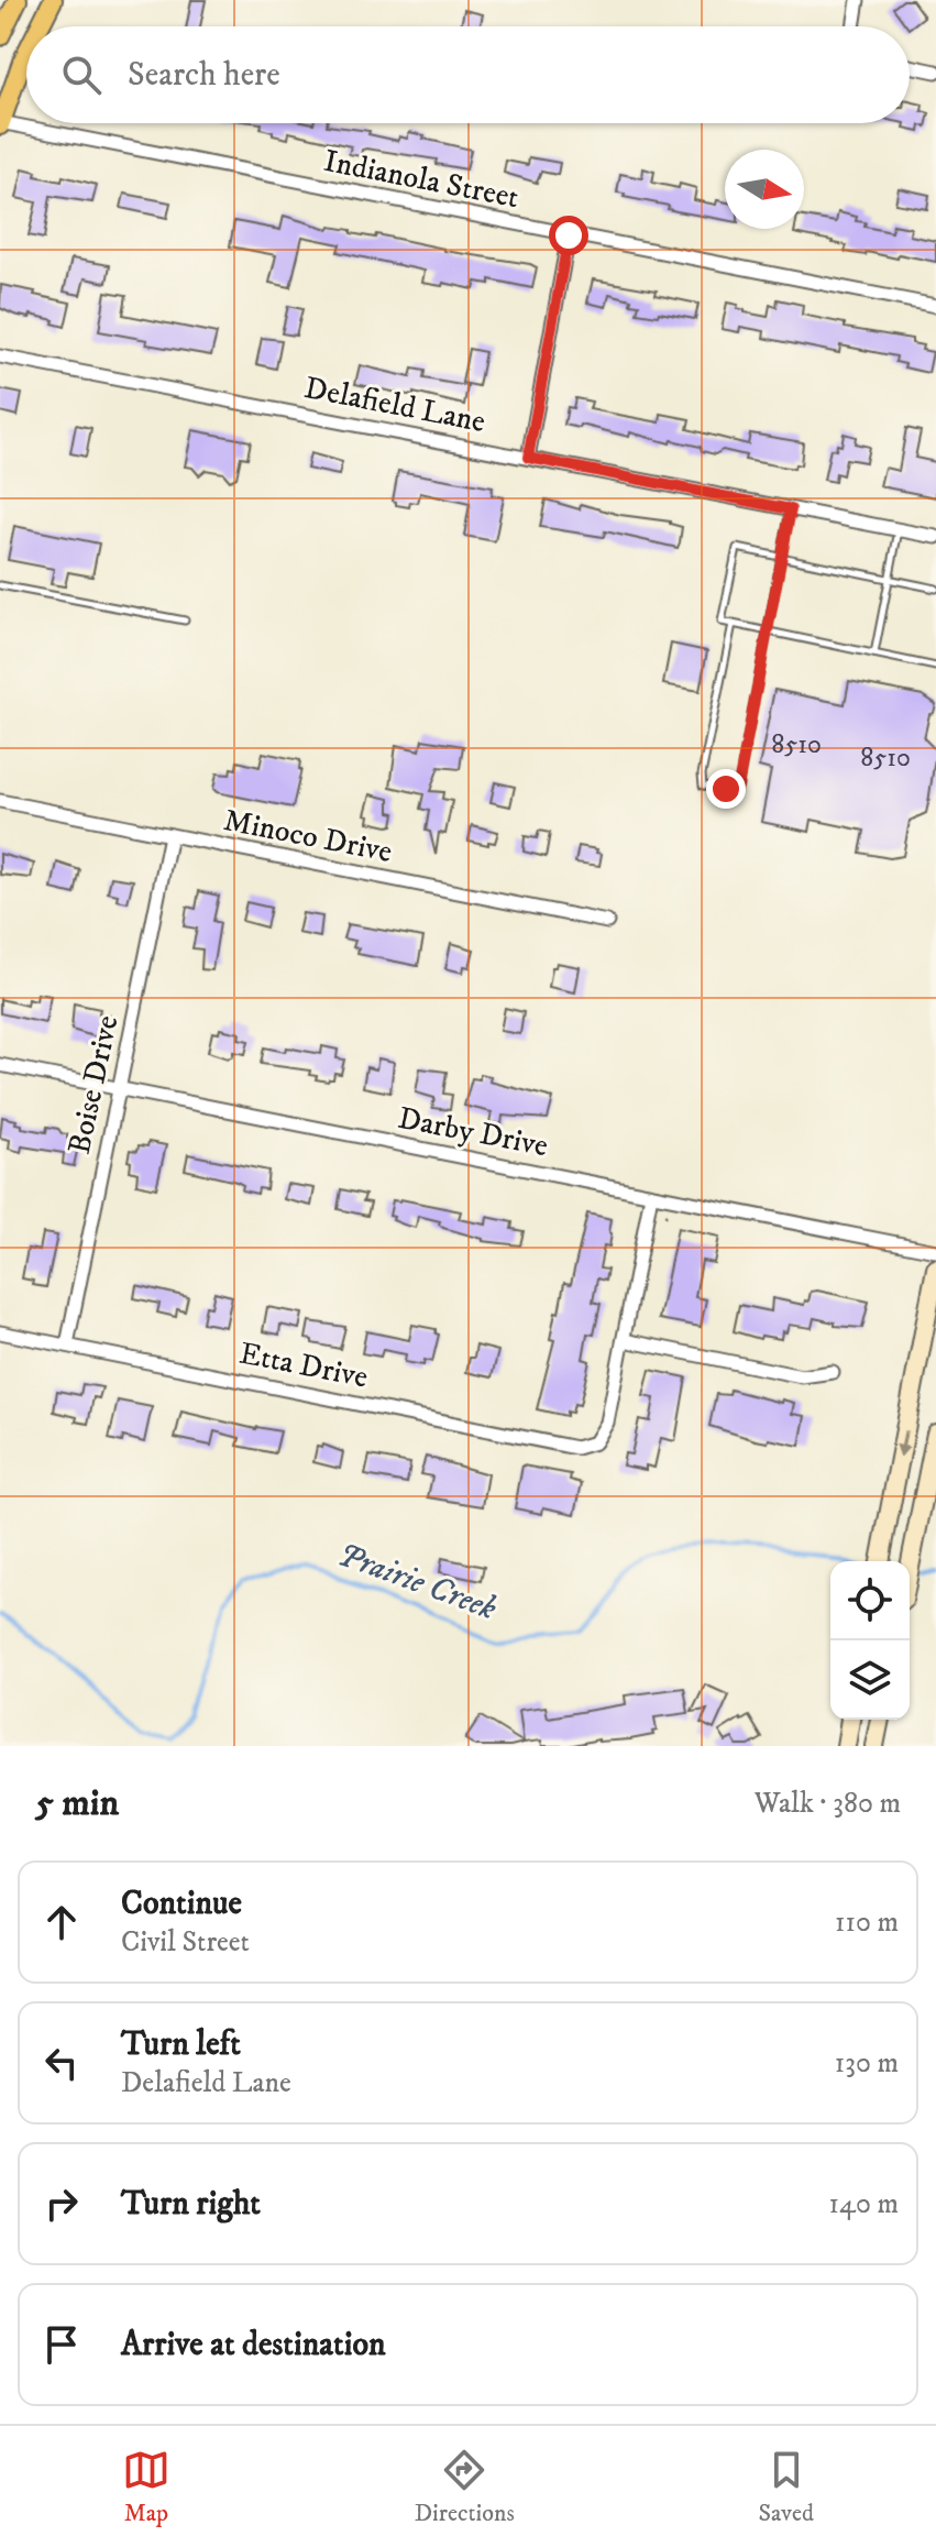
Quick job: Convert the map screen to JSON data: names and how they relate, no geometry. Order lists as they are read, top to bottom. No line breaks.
{"streets":{"street":["Indianola Street","Delafield Lane","Minoco Drive","Boise Drive","Darby Drive","Etta Drive"]},"crossings":[["Minoco Drive","Boise Drive"],["Boise Drive","Darby Drive"],["Boise Drive","Etta Drive"]],"water":["Prairie Creek"],"house_numbers":["8510","8510"],"north":"right","page":{"search":"Search here","heading":["5 min","Walk · 380 m"],"list":[["Continue","Civil Street","110 m"],["Turn left","Delafield Lane","130 m"],["Turn right","140 m"],"Arrive at destination"],"nav":["Map","Directions","Saved"]}}
